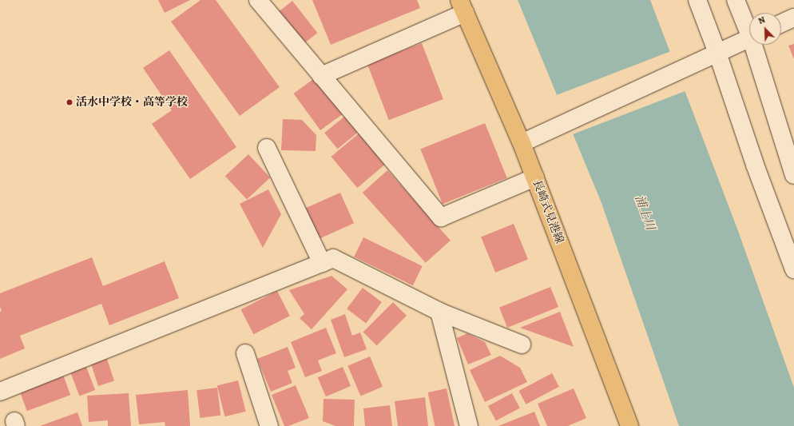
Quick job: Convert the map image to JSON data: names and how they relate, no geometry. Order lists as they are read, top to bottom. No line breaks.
{"streets":{"main road":["長崎式見港線"]},"water":["浦上川"],"places":["活水中学校・高等学校"],"north":"top left"}
